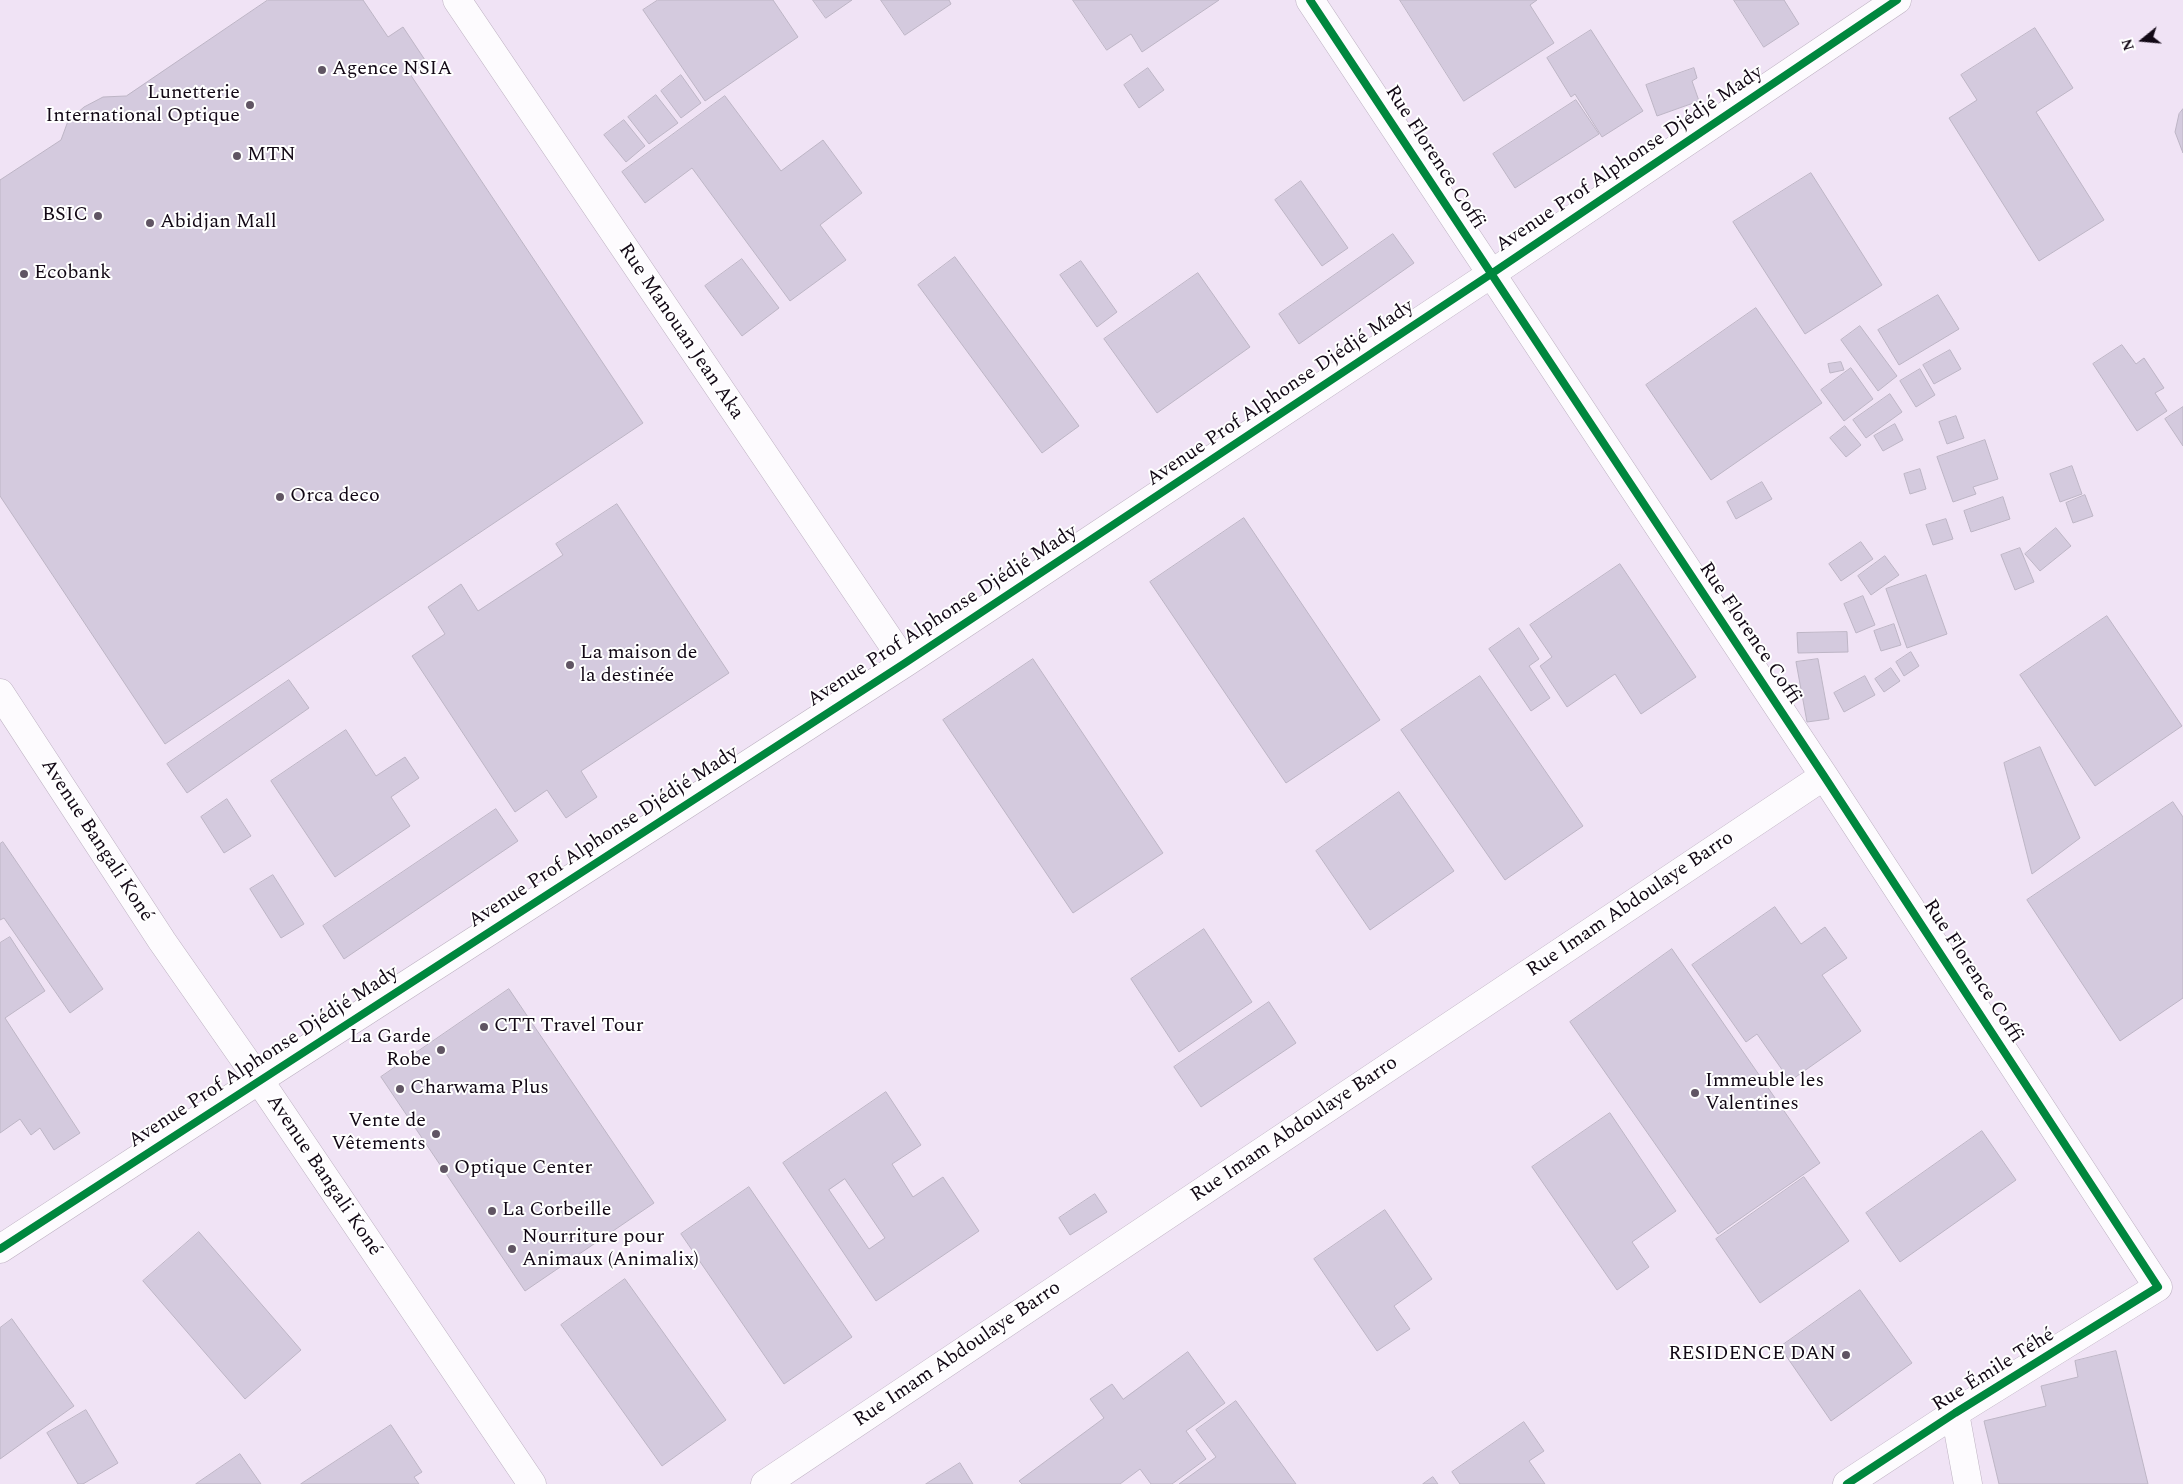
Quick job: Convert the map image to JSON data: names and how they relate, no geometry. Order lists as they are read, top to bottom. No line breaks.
{"streets":{"street":["Rue Florence Coffi","Avenue Prof Alphonse Djédjé Mady","Rue Manouan Jean Aka","Avenue Bangali Koné","Rue Imam Abdoulaye Barro","Rue Émile Téhé"]},"crossings":[["Rue Florence Coffi","Avenue Prof Alphonse Djédjé Mady"],["Rue Florence Coffi","Rue Imam Abdoulaye Barro"],["Rue Florence Coffi","Rue Émile Téhé"],["Avenue Prof Alphonse Djédjé Mady","Rue Manouan Jean Aka"],["Avenue Prof Alphonse Djédjé Mady","Avenue Bangali Koné"]],"places":["Agence NSIA","Lunetterie International Optique","MTN","BSIC","Abidjan Mall","Ecobank","Orca deco","La maison de la destinée","CTT Travel Tour","La Garde Robe","Charwama Plus","Immeuble les Valentines","Vente de Vêtements","Optique Center","La Corbeille","Nourriture pour Animaux (Animalix)","RESIDENCE DAN"],"north":"left"}
